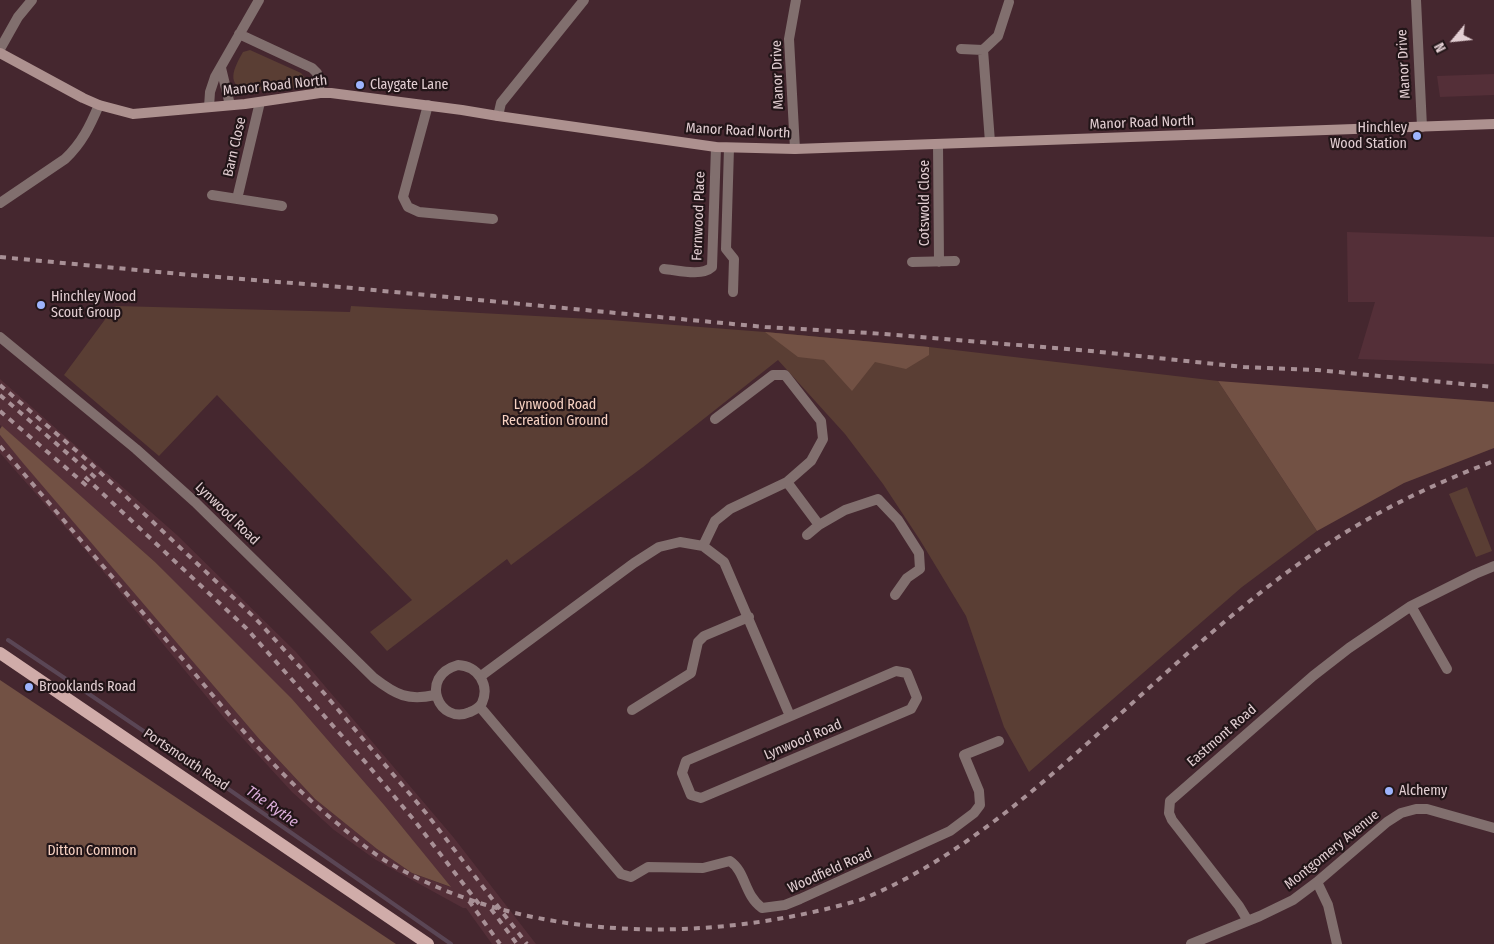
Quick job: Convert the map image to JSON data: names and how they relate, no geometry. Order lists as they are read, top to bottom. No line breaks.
{"streets":{"main road":["Portsmouth Road"],"street":["Manor Drive","Manor Road North","Barn Close","Cotswold Close","Fernwood Place","Lynwood Road","Eastmont Road","Montgomery Avenue","Woodfield Road"]},"crossings":[["Manor Drive","Manor Road North"],["Manor Road North","Barn Close"],["Manor Road North","Cotswold Close"],["Manor Road North","Fernwood Place"],["Lynwood Road","Woodfield Road"],["Eastmont Road","Montgomery Avenue"]],"water":["The Rythe"],"parks":["Lynwood Road Recreation Ground","Ditton Common"],"places":["Claygate Lane","Hinchley Wood Station","Hinchley Wood Scout Group","Brooklands Road","Alchemy"],"north":"bottom left"}
